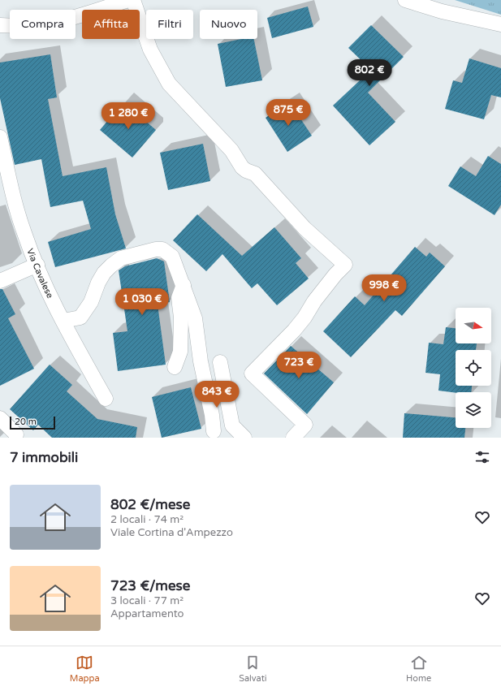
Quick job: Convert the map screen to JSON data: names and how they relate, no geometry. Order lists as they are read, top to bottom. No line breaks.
{"streets":{"street":["Via Cavalese"]},"scale_bar":"20 m","north":"right","page":{"chip":["Compra","Affitta","Filtri","Nuovo"],"price":["802 €","875 €","1 280 €","998 €","1 030 €","723 €","843 €"],"scale":"20 m","heading":"7 immobili","list":[{"name":"802 €/mese","note":"2 locali · 74 m² · Viale Cortina d'Ampezzo"},{"name":"723 €/mese","note":"3 locali · 77 m² · Appartamento"}],"tabs":["Mappa","Salvati","Home"]}}
